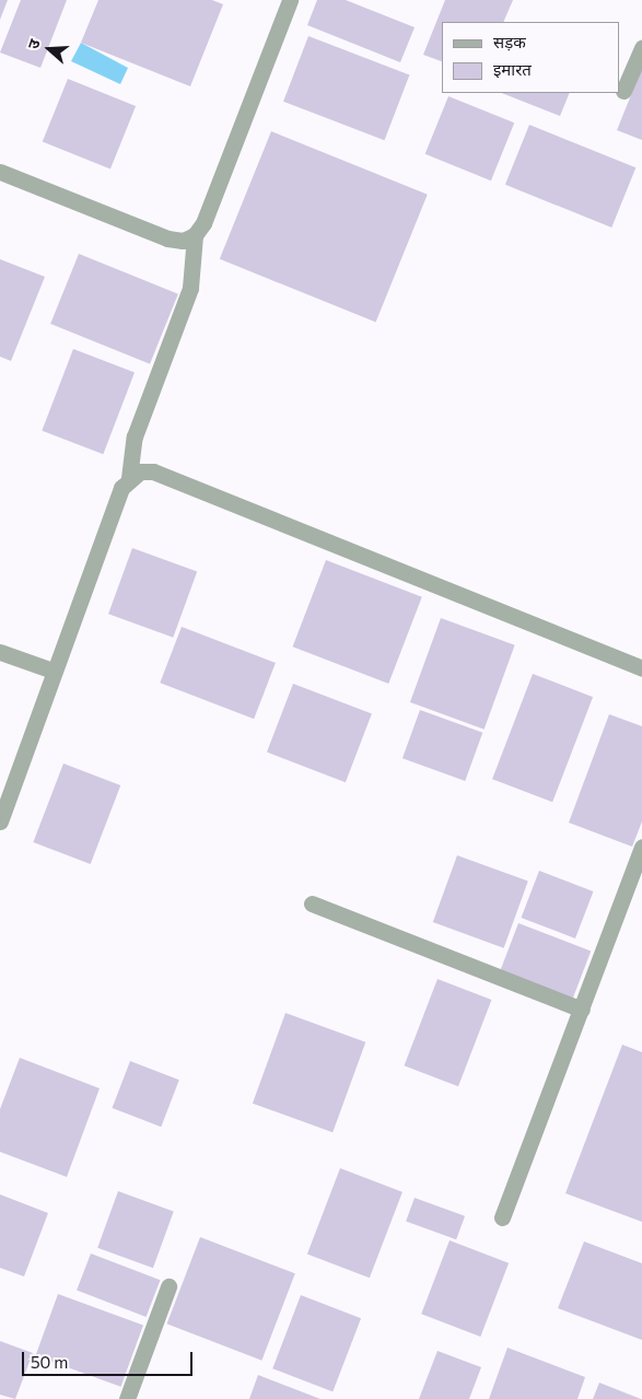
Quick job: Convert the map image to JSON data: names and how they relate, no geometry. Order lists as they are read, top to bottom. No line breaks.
{"legend":["सड़क","इमारत"],"scale_bar":"50 m","north":"left"}
